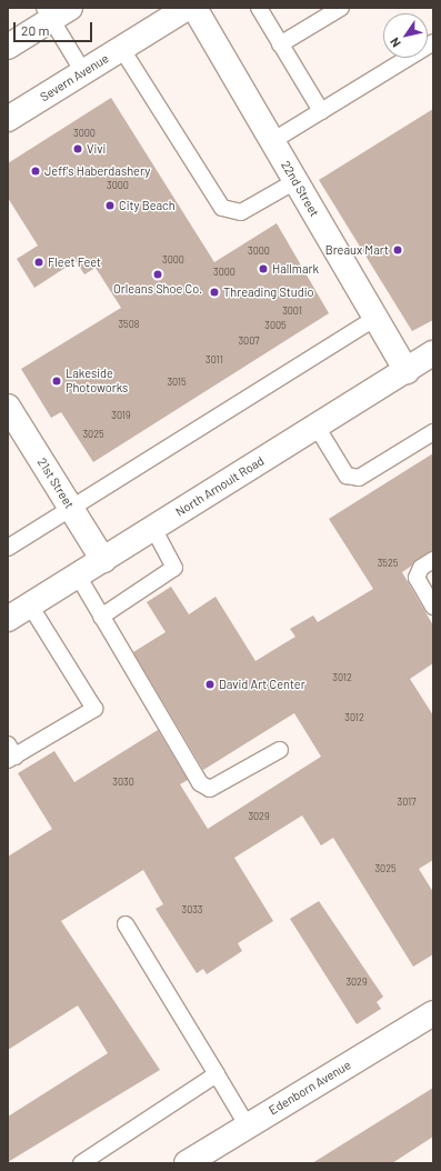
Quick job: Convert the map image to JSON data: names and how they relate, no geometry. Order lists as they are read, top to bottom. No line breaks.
{"streets":{"street":["Severn Avenue","22nd Street","21st Street","North Arnoult Road","Edenborn Avenue"]},"crossings":[["22nd Street","North Arnoult Road"],["21st Street","North Arnoult Road"]],"places":["Vivi","Jeff's Haberdashery","City Beach","Breaux Mart","Fleet Feet","Hallmark","Orleans Shoe Co.","Threading Studio","Lakeside Photoworks","David Art Center"],"house_numbers":["3000","3000","3000","3000","3000","3001","3508","3005","3007","3011","3015","3019","3025","3525","3012","3012","3030","3017","3029","3025","3033","3029"],"scale_bar":"20 m","north":"bottom left"}
